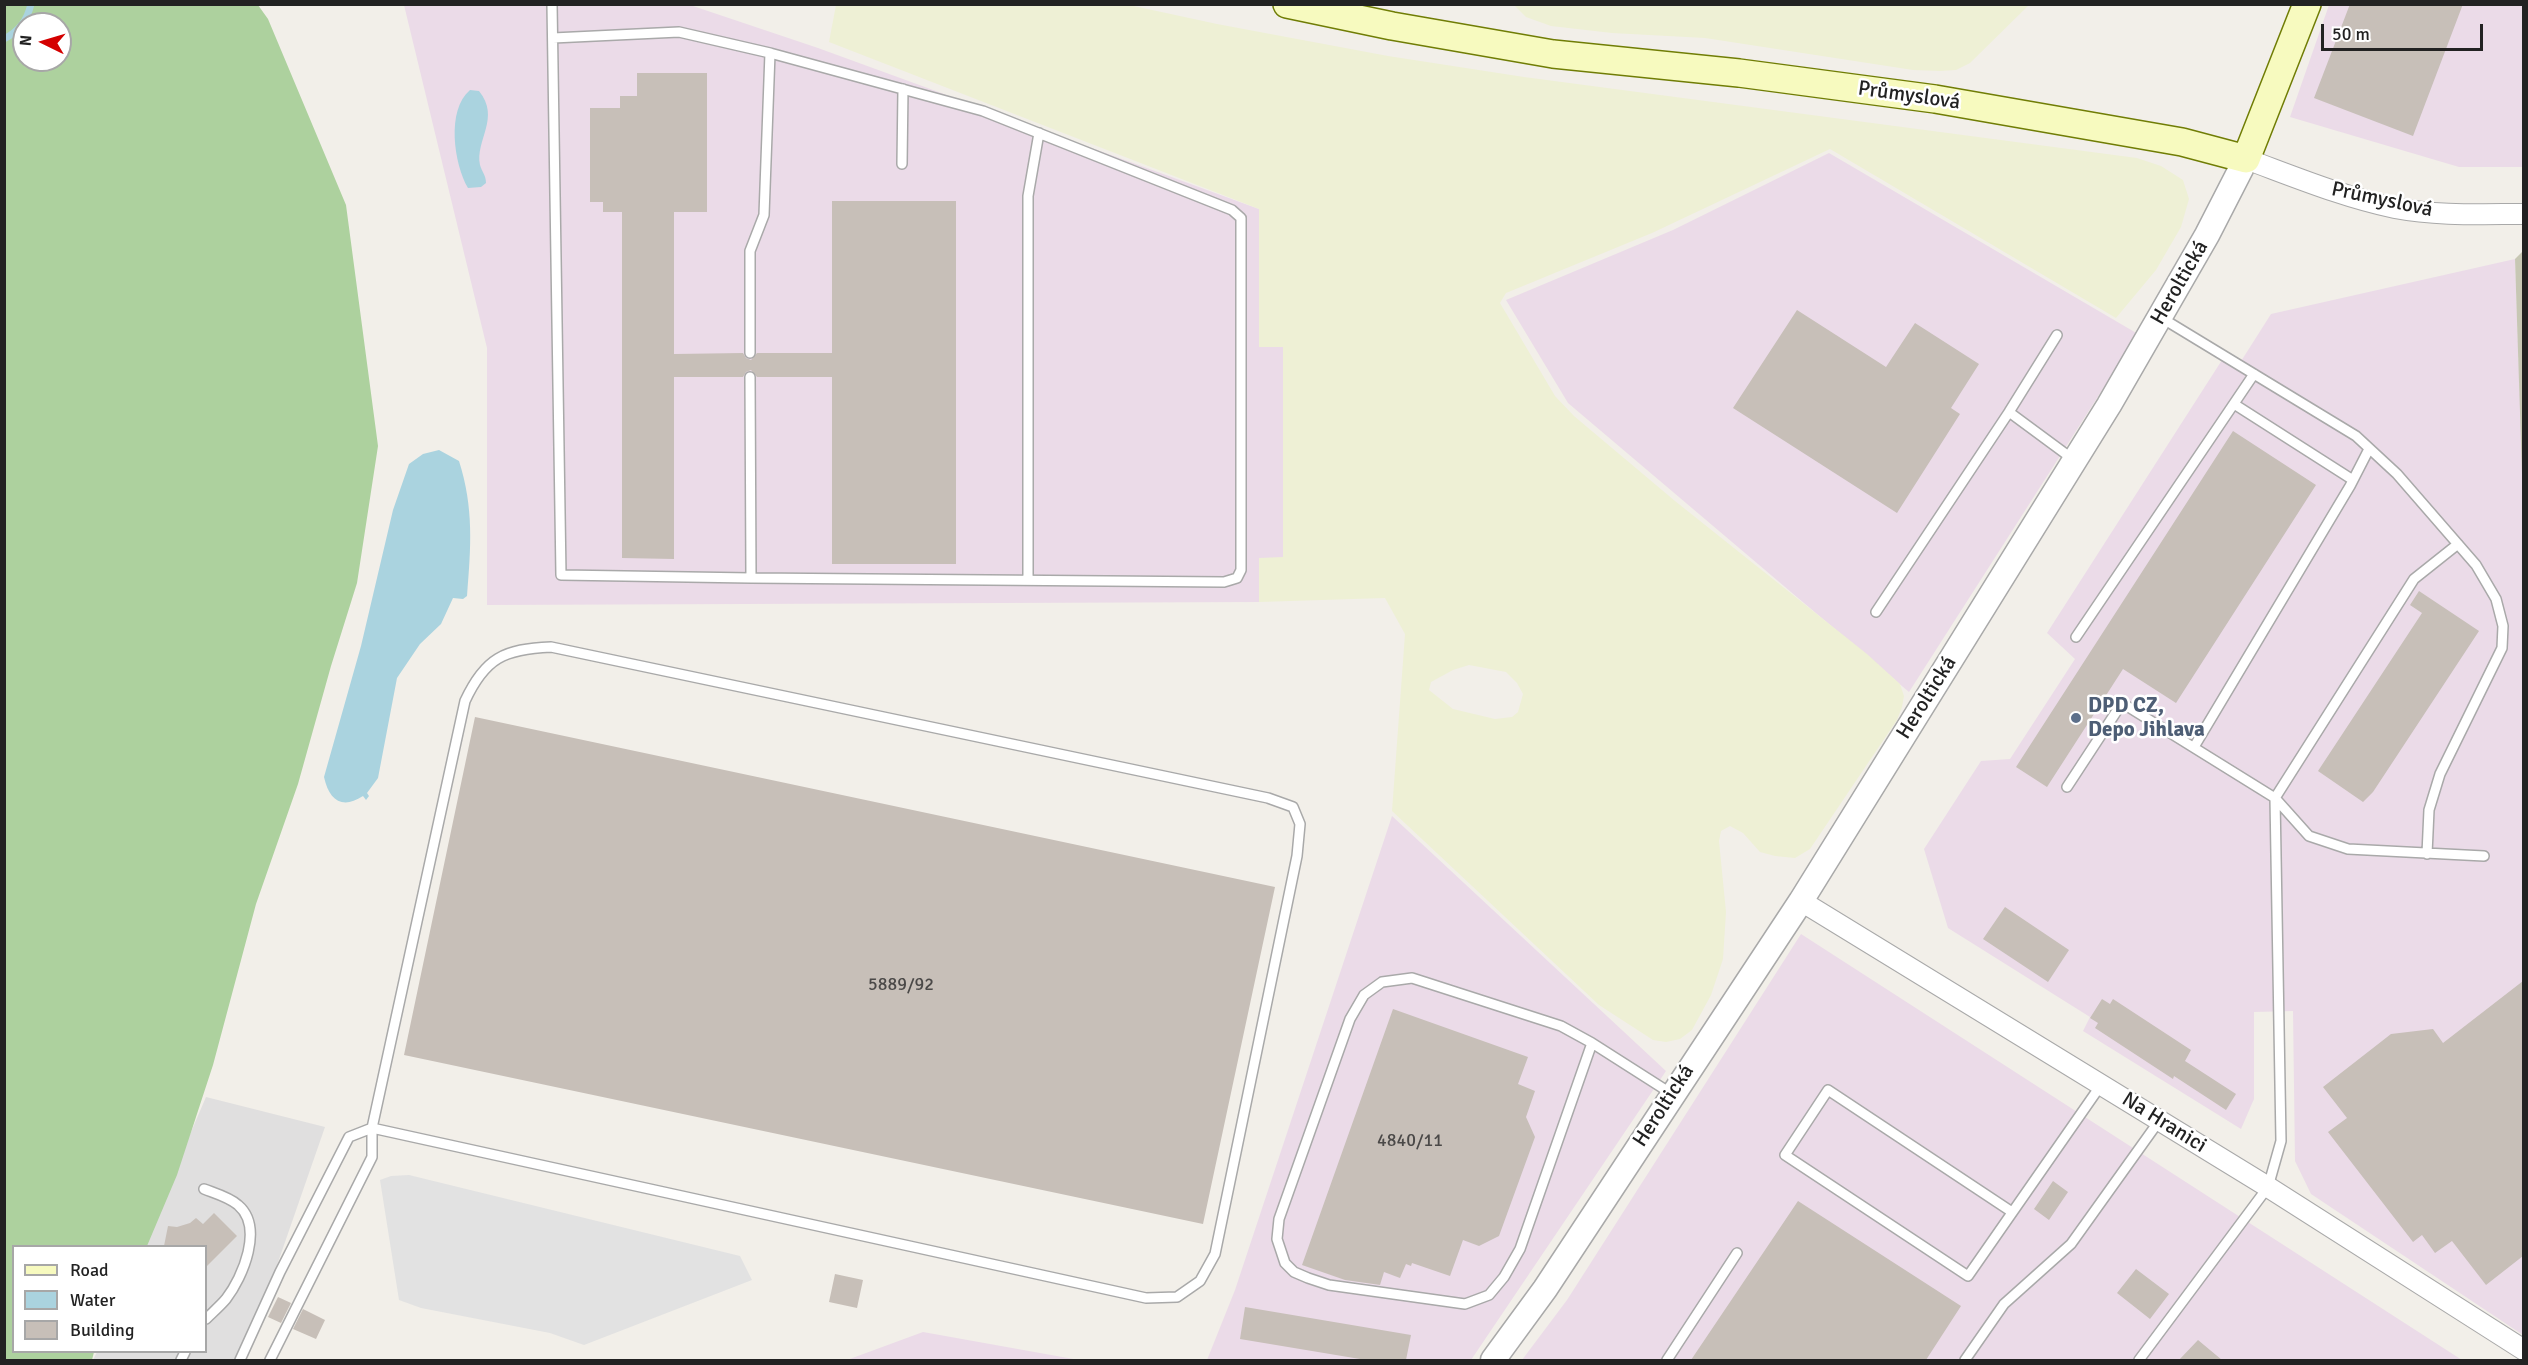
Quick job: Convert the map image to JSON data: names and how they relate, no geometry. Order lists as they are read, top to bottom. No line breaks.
{"streets":{"main road":["Průmyslová","Heroltická"],"street":["Na Hranici"]},"crossings":[["Průmyslová","Heroltická"],["Heroltická","Na Hranici"]],"places":["DPD CZ, Depo Jihlava"],"house_numbers":["5889/92","4840/11"],"legend":["Road","Water","Building"],"scale_bar":"50 m","north":"left"}
